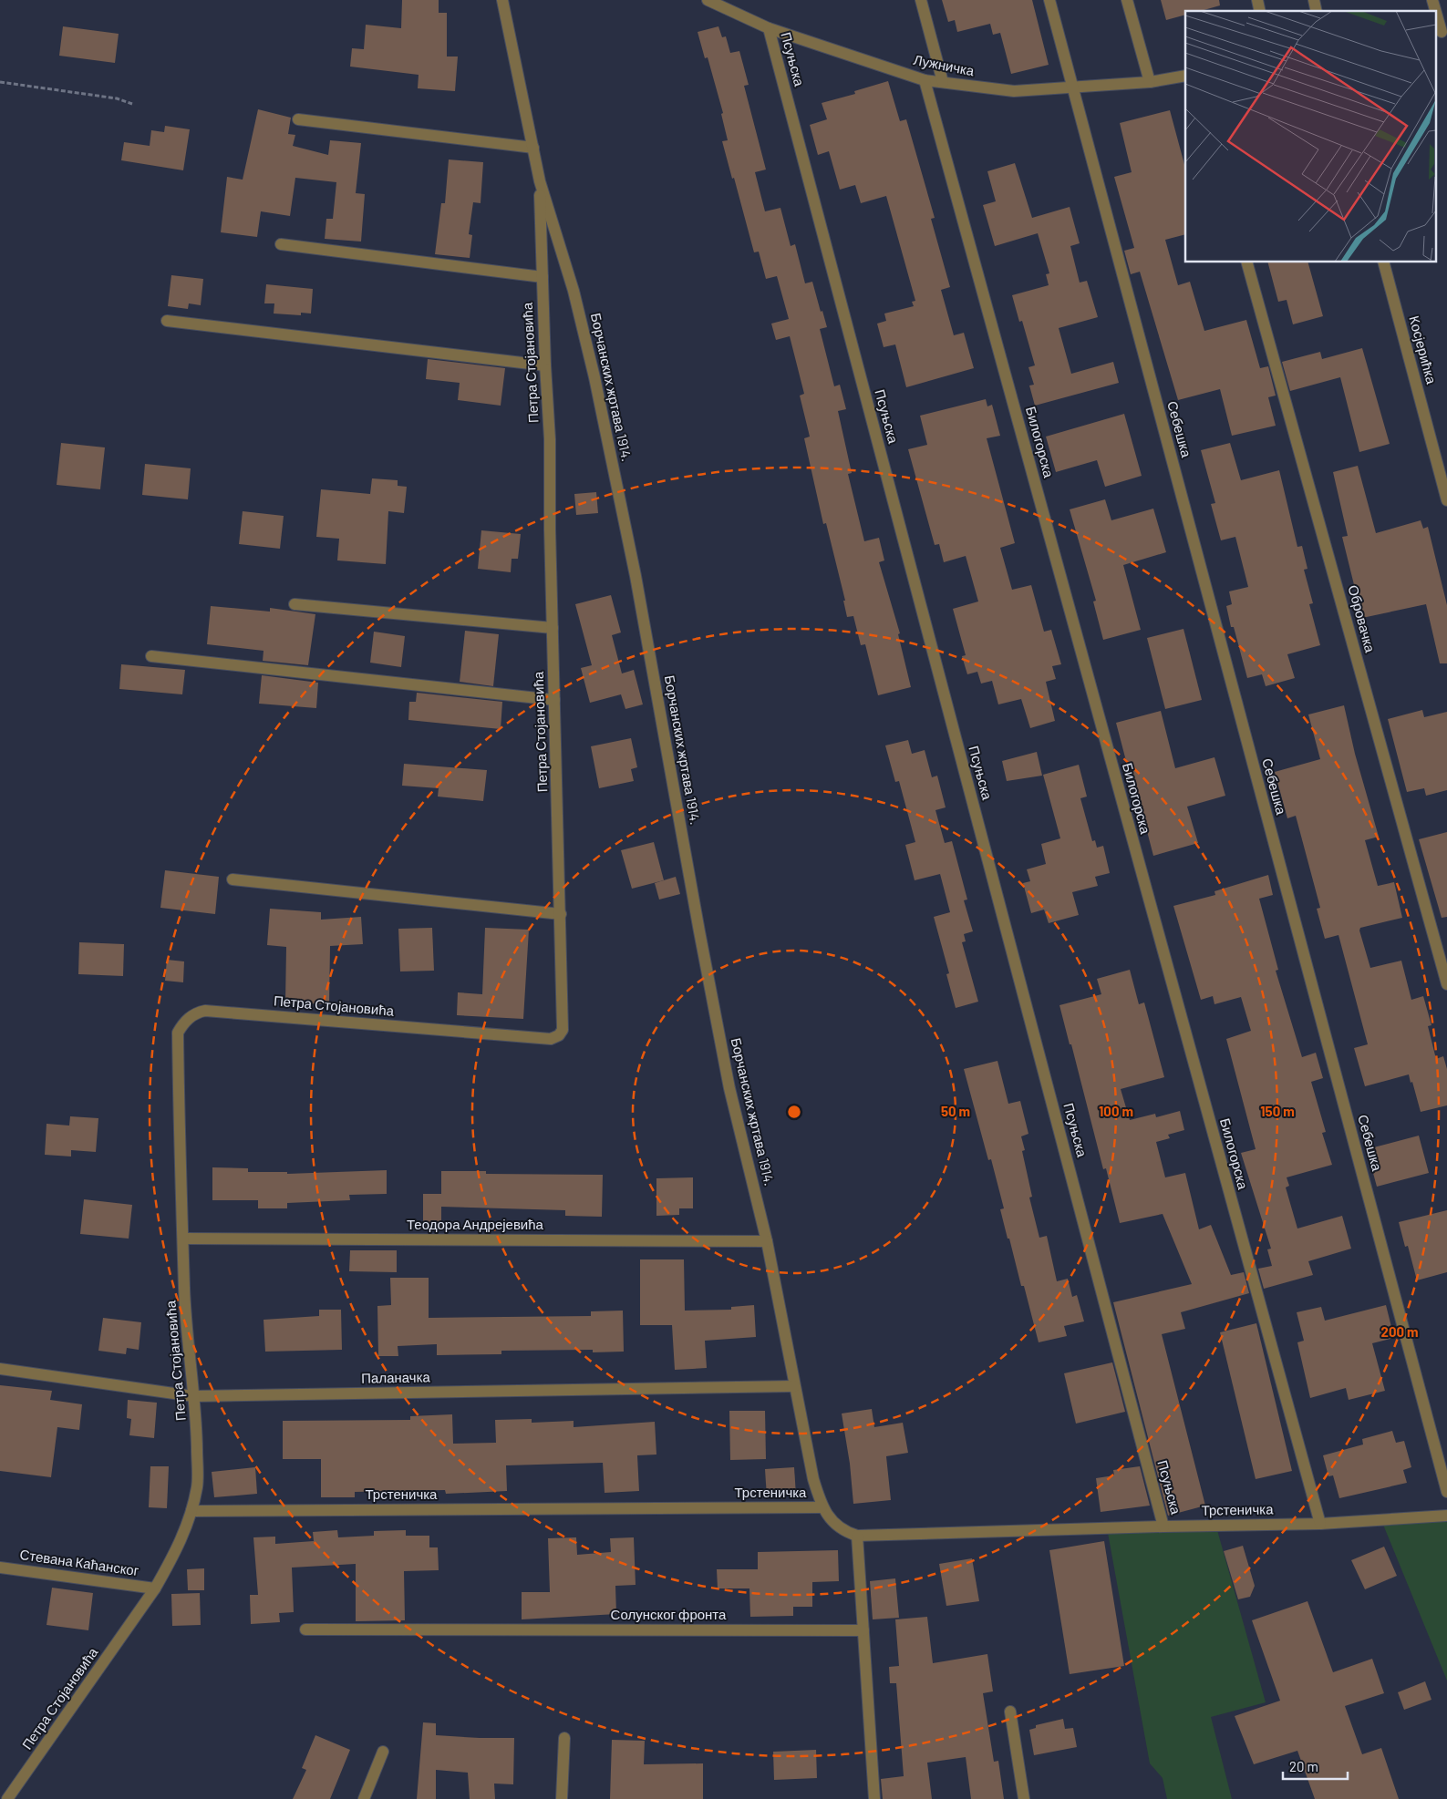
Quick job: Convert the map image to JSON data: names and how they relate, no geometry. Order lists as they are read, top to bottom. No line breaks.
{"streets":{"street":["Псуњска","Лужничка","Косјерићка","Петра Стојановића","Борчанских жртава 1914.","Себешка","Билогорска","Обровачка","Теодора Андрејевића","Паланачка","Трстеничка","Стевана Каћанског","Солунског фронта"]},"crossings":[["Псуњска","Лужничка"],["Псуњска","Трстеничка"],["Лужничка","Себешка"],["Лужничка","Билогорска"],["Петра Стојановића","Борчанских жртава 1914."],["Петра Стојановића","Теодора Андрејевића"],["Петра Стојановића","Паланачка"],["Петра Стојановића","Трстеничка"],["Петра Стојановића","Стевана Каћанског"],["Борчанских жртава 1914.","Теодора Андрејевића"],["Борчанских жртава 1914.","Паланачка"],["Борчанских жртава 1914.","Трстеничка"],["Билогорска","Трстеничка"]],"scale_bar":"20 m","rings":["50 m","100 m","150 m","200 m"]}
